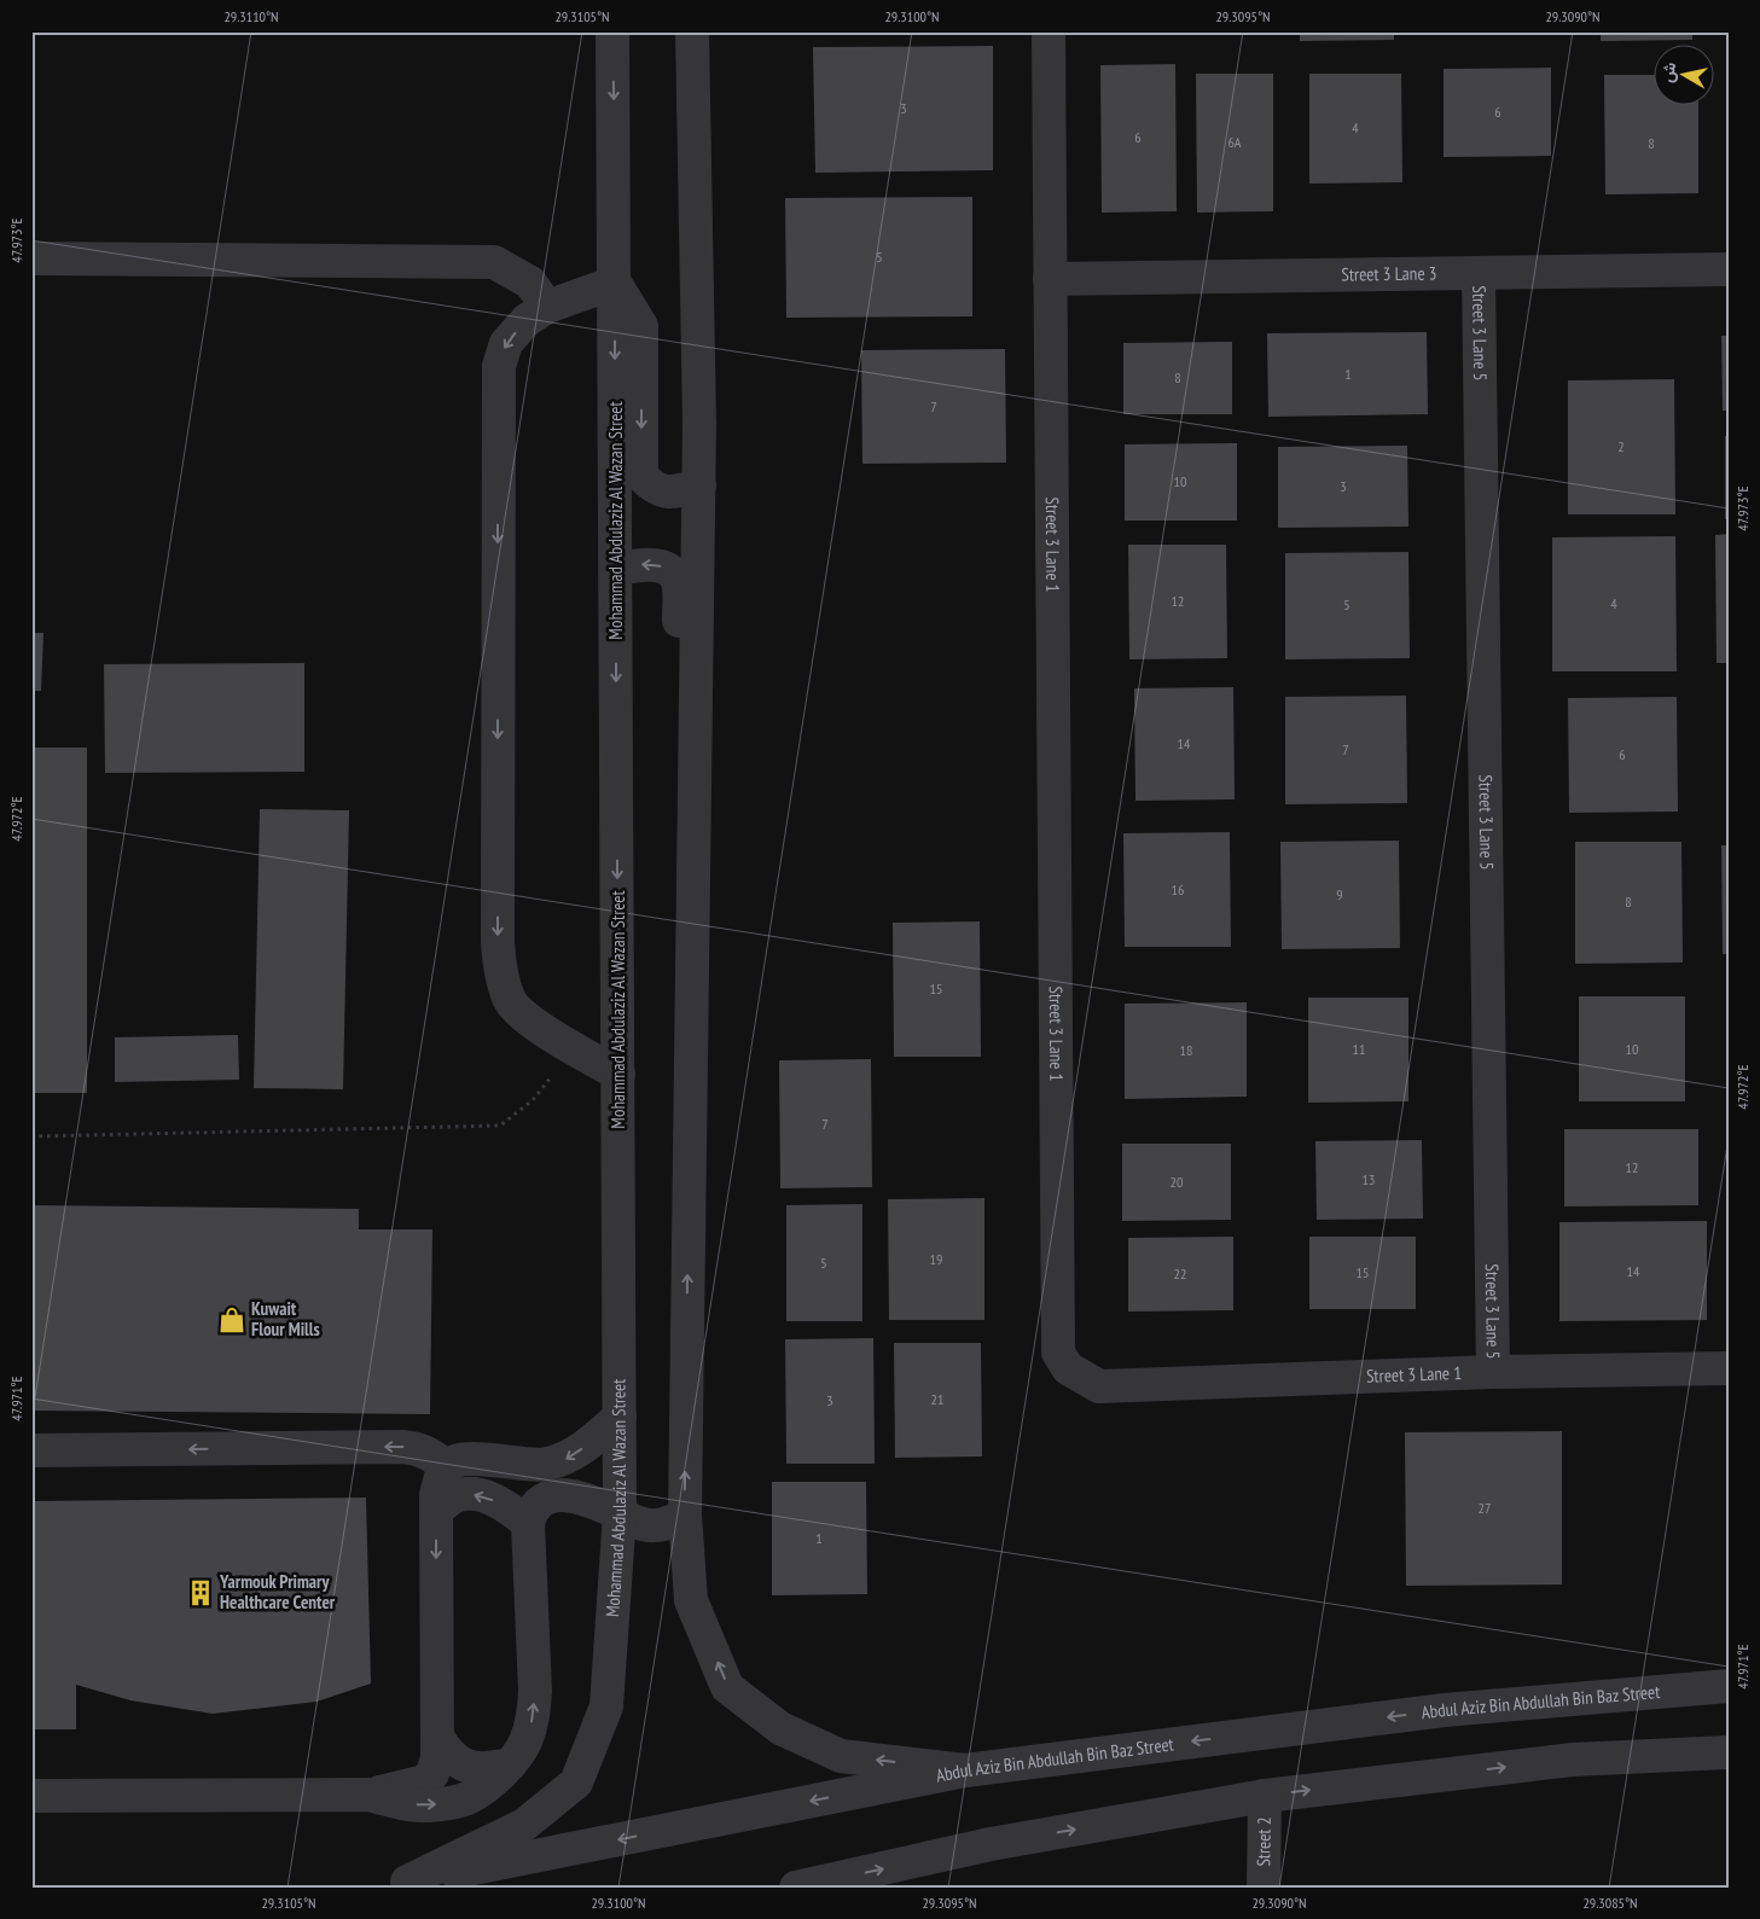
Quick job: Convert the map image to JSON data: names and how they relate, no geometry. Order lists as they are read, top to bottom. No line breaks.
{"streets":{"street":["Street 3 Lane 3","Street 3 Lane 5","Mohammad Abdulaziz Al Wazan Street","Street 3 Lane 1","Abdul Aziz Bin Abdullah Bin Baz Street","Street 2"]},"crossings":[["Street 3 Lane 3","Street 3 Lane 5"],["Street 3 Lane 3","Street 3 Lane 1"],["Street 3 Lane 5","Street 3 Lane 1"],["Mohammad Abdulaziz Al Wazan Street","Abdul Aziz Bin Abdullah Bin Baz Street"]],"places":{"shop":["Kuwait Flour Mills"],"building":["Yarmouk Primary Healthcare Center"]},"house_numbers":["3","6","4","6","6A","8","5","1","8","7","2","10","3","12","4","5","14","7","6","16","9","8","15","11","10","18","7","12","13","20","19","5","14","15","22","21","3","27","1"],"north":"left","coordinates":["29.3110°N","29.3105°N","29.3100°N","29.3095°N","29.3090°N","47.973°E","47.972°E","47.971°E","29.3085°N"]}
